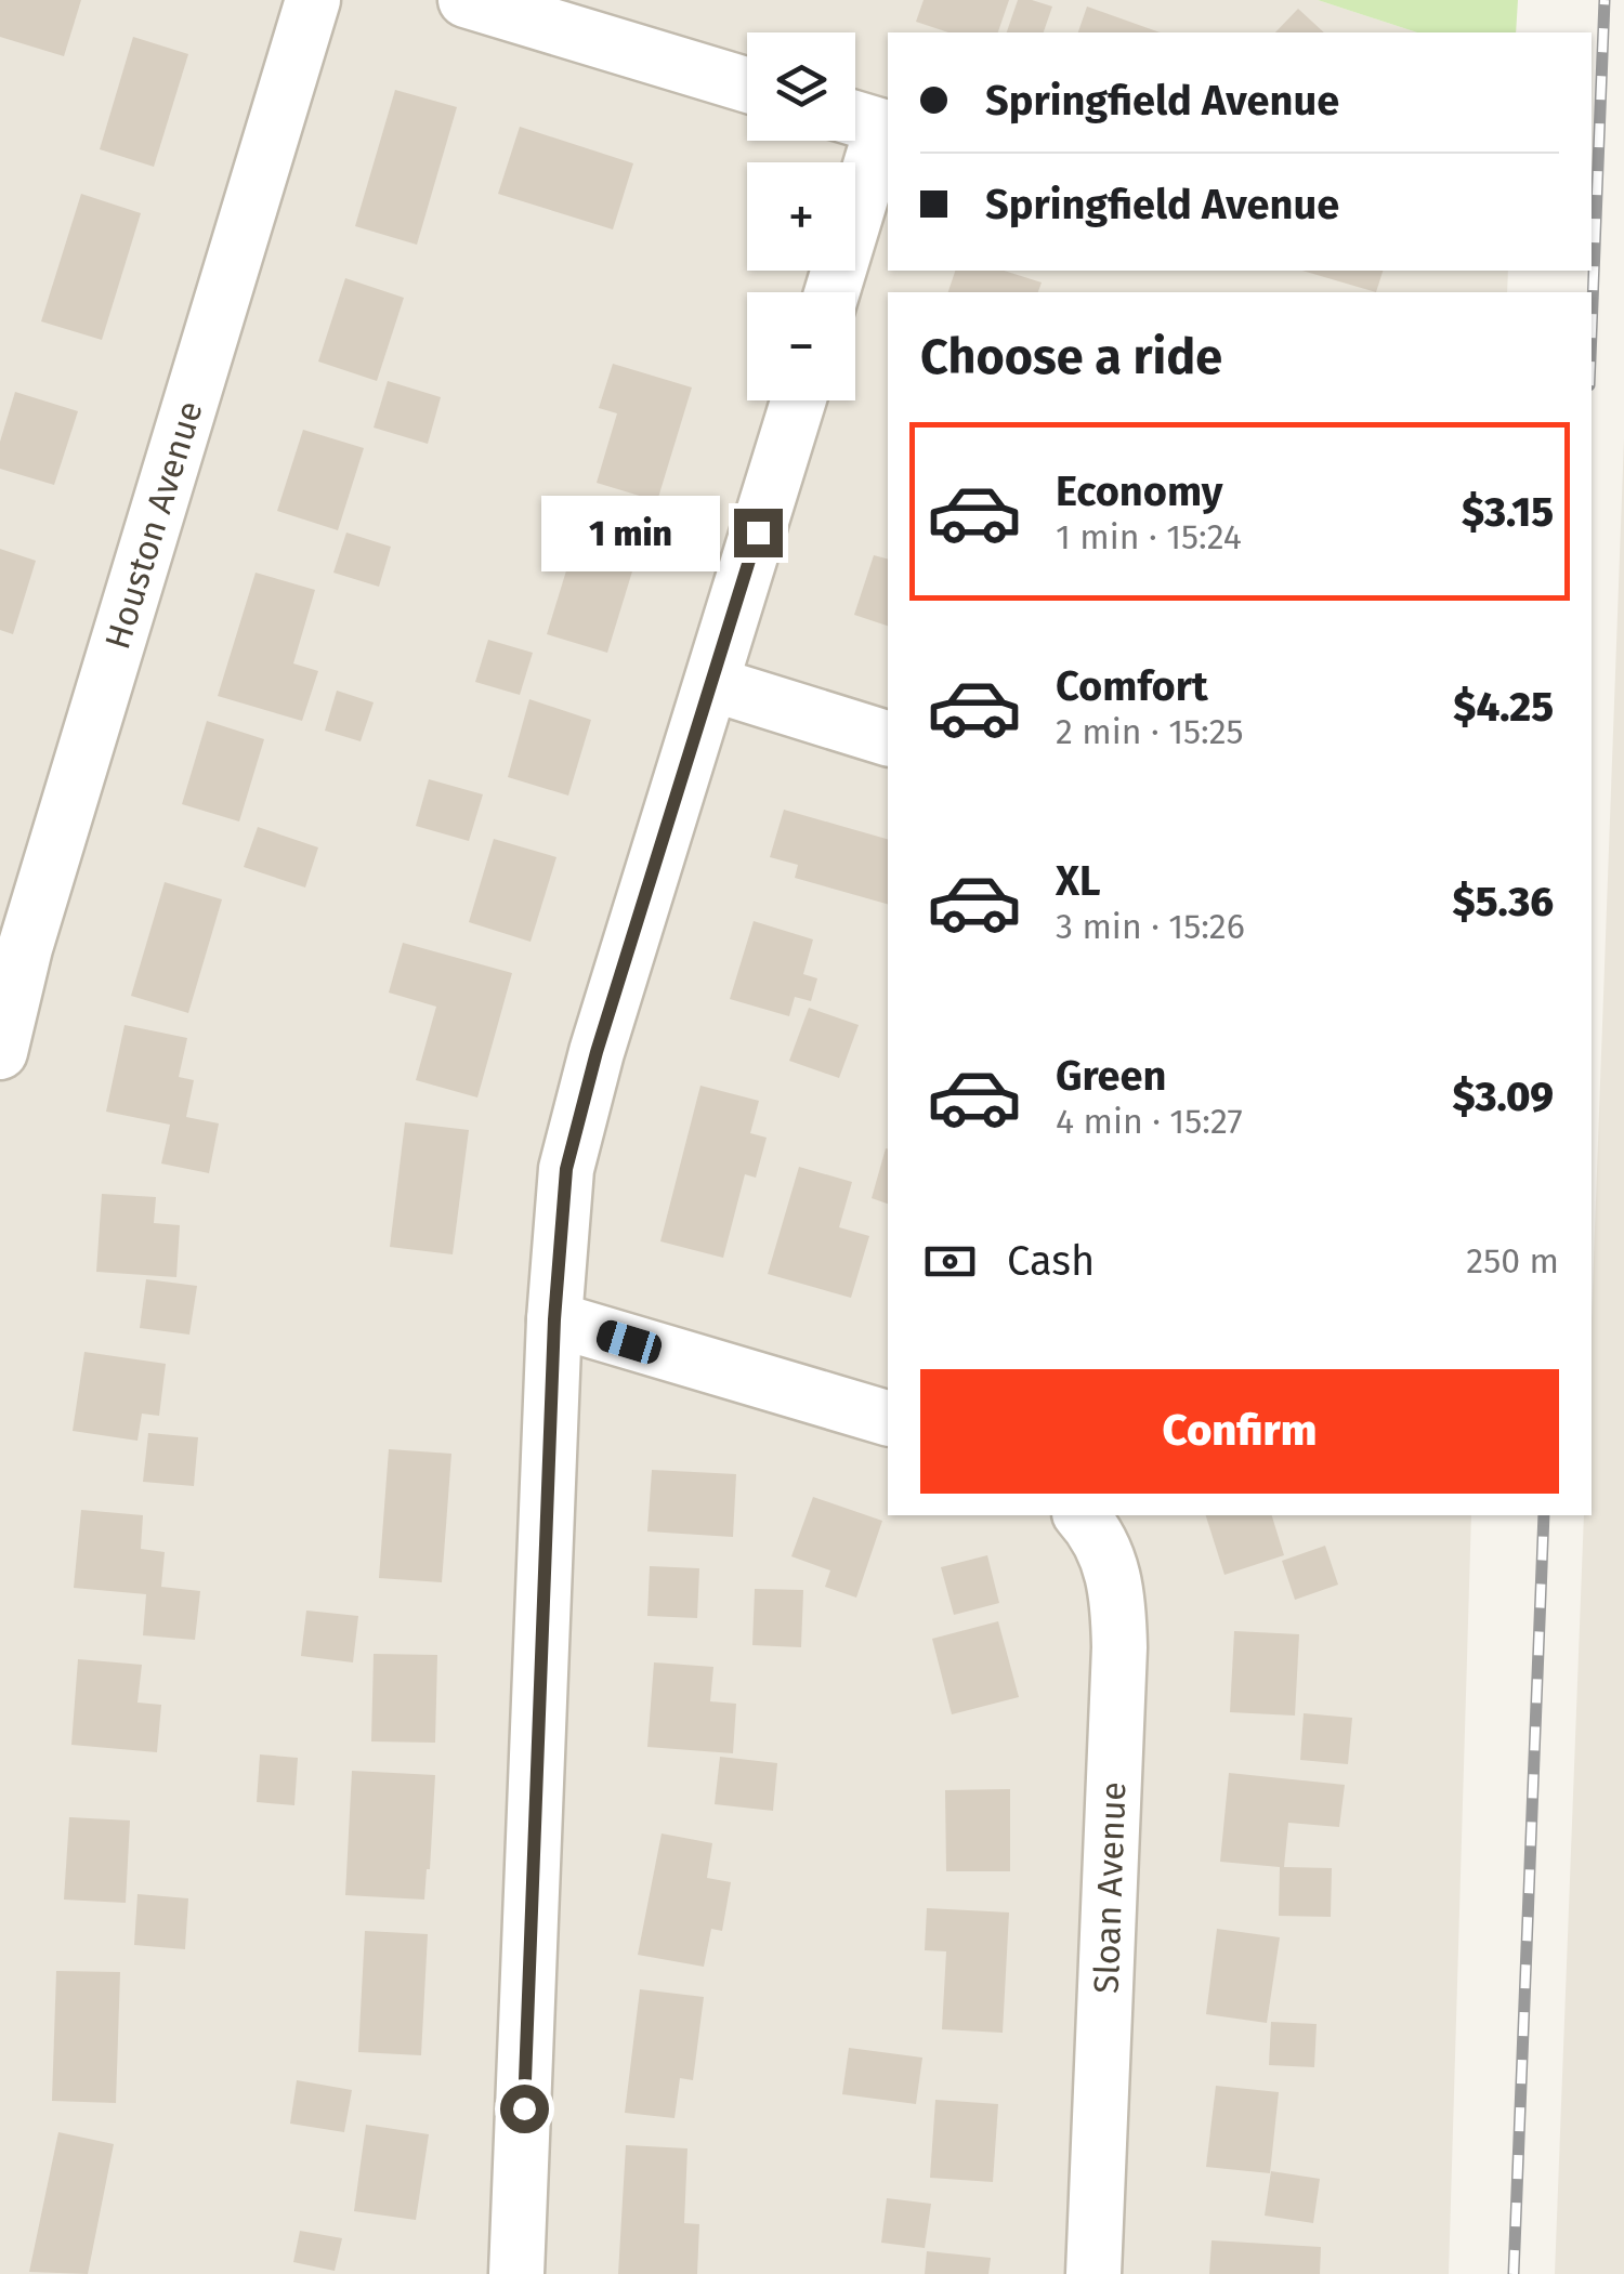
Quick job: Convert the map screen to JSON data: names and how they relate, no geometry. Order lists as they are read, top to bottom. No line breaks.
{"streets":{"street":["Houston Avenue","Sloan Avenue"]},"page":{"map_buttons":["+","−"],"banner":["Springfield Avenue","Springfield Avenue"],"heading":"Choose a ride","list":[{"name":"Economy","note":"1 min · 15:24","value":"$3.15"},{"name":"Comfort","note":"2 min · 15:25","value":"$4.25"},{"name":"XL","note":"3 min · 15:26","value":"$5.36"},{"name":"Green","note":"4 min · 15:27","value":"$3.09"}],"bubble":"1 min","pay":["Cash","250 m"],"buttons":"Confirm"}}
